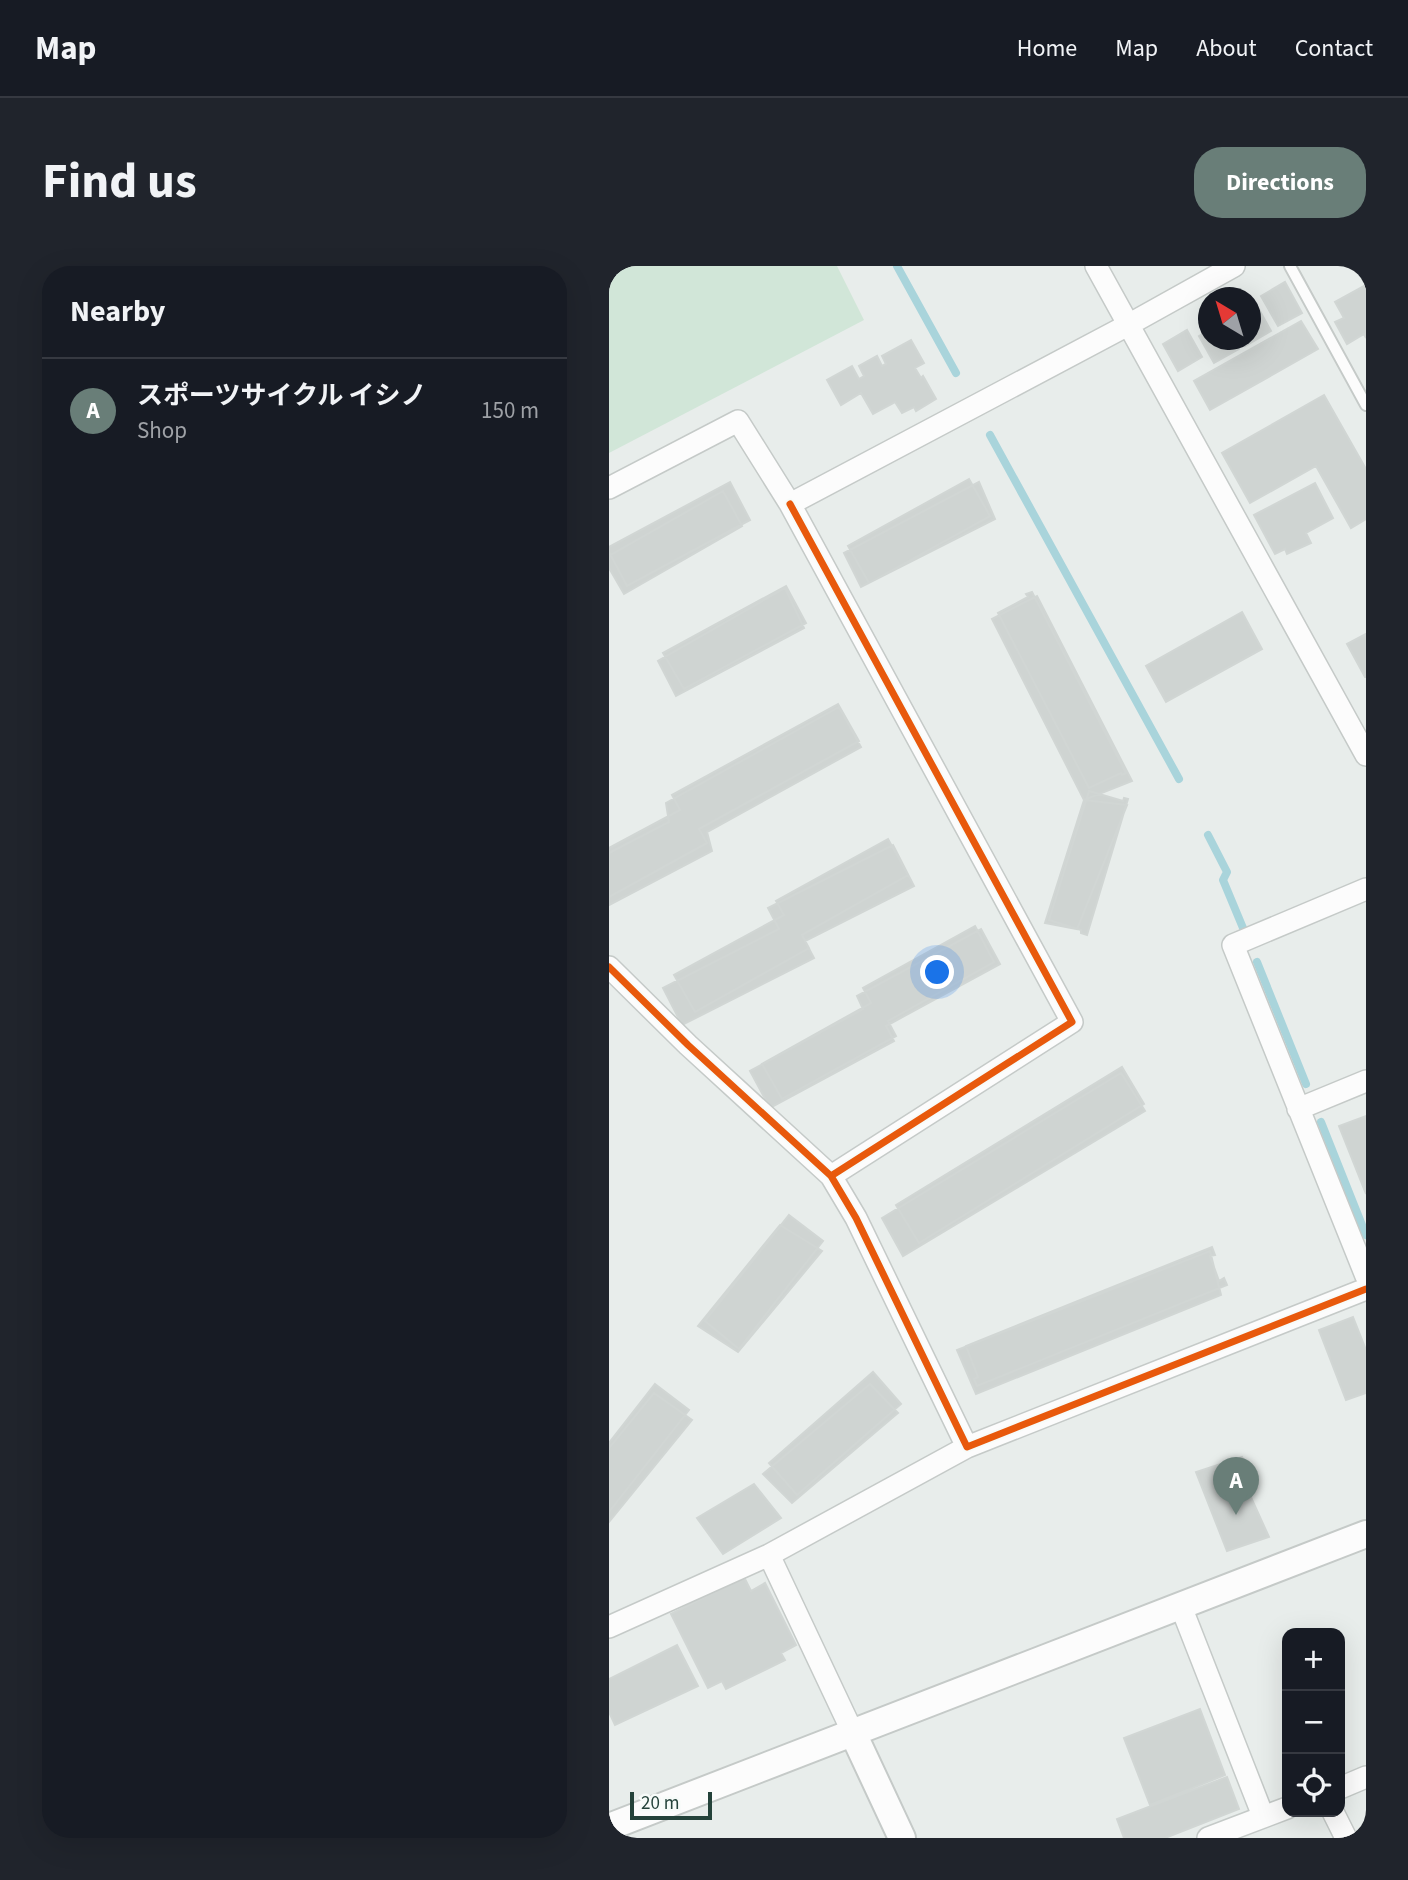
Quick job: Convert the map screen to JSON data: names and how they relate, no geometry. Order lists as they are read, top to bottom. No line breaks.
{"scale_bar":"20 m","north":"top left","page":{"header":"Map","nav":["Home","Map","About","Contact"],"title":"Find us","buttons":"Directions","heading":"Nearby","list":[{"mark":"A","name":"スポーツサイクル イシノ","note":"Shop","value":"150 m"}],"pins":"A","map_buttons":["+","−"],"scale":"20 m"}}
